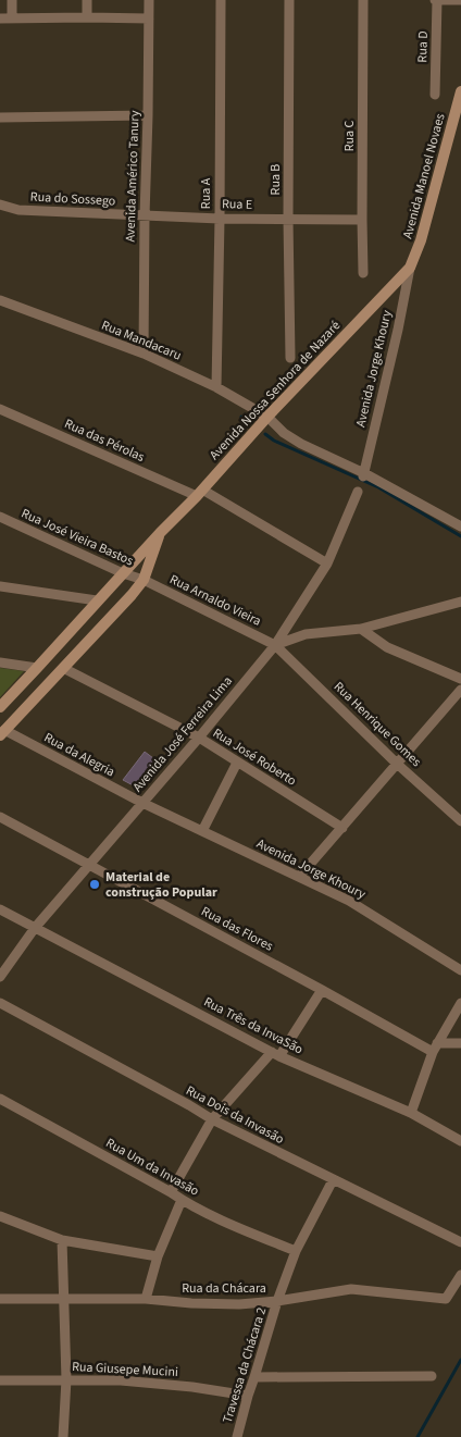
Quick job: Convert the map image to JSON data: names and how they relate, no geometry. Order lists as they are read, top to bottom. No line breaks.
{"streets":{"street":["Rua D","Rua C","Avenida Américo Tanury","Avenida Manoel Novaes","Rua B","Rua A","Rua do Sossego","Rua E","Rua Mandacaru","Avenida Jorge Khoury","Avenida Nossa Senhora de Nazaré","Rua das Pérolas","Rua José Vieira Bastos","Rua Arnaldo Vieira","Rua Henrique Gomes","Avenida José Ferreira Lima","Rua da Alegria","Rua José Roberto","Rua das Flores","Rua Três da InvaSão","Rua Dois da Invasão","Rua Um da Invasão","Rua da Chácara","Travessa da Chácara 2","Rua Giusepe Mucini"]},"crossings":[["Rua C","Rua E"],["Avenida Américo Tanury","Rua do Sossego"],["Avenida Américo Tanury","Rua E"],["Avenida Américo Tanury","Rua Mandacaru"],["Avenida Manoel Novaes","Avenida Jorge Khoury"],["Avenida Manoel Novaes","Avenida Nossa Senhora de Nazaré"],["Rua B","Rua E"],["Rua A","Rua E"],["Rua A","Rua Mandacaru"],["Rua do Sossego","Rua E"],["Rua Mandacaru","Avenida Jorge Khoury"],["Rua Mandacaru","Avenida Nossa Senhora de Nazaré"],["Avenida Jorge Khoury","Avenida Nossa Senhora de Nazaré"],["Avenida Jorge Khoury","Avenida José Ferreira Lima"],["Avenida Jorge Khoury","Rua da Alegria"],["Avenida Nossa Senhora de Nazaré","Rua das Pérolas"],["Avenida Nossa Senhora de Nazaré","Rua José Vieira Bastos"],["Avenida Nossa Senhora de Nazaré","Rua Arnaldo Vieira"],["Avenida Nossa Senhora de Nazaré","Rua da Alegria"],["Avenida Nossa Senhora de Nazaré","Rua José Roberto"],["Rua das Pérolas","Avenida José Ferreira Lima"],["Rua José Vieira Bastos","Rua Arnaldo Vieira"],["Rua Arnaldo Vieira","Rua Henrique Gomes"],["Rua Arnaldo Vieira","Avenida José Ferreira Lima"],["Rua Henrique Gomes","Avenida José Ferreira Lima"],["Avenida José Ferreira Lima","Rua da Alegria"],["Avenida José Ferreira Lima","Rua José Roberto"],["Avenida José Ferreira Lima","Rua das Flores"],["Avenida José Ferreira Lima","Rua Três da InvaSão"],["Rua Dois da Invasão","Travessa da Chácara 2"],["Rua Um da Invasão","Travessa da Chácara 2"],["Rua da Chácara","Travessa da Chácara 2"],["Travessa da Chácara 2","Rua Giusepe Mucini"]],"places":["Material de construção Popular"]}
